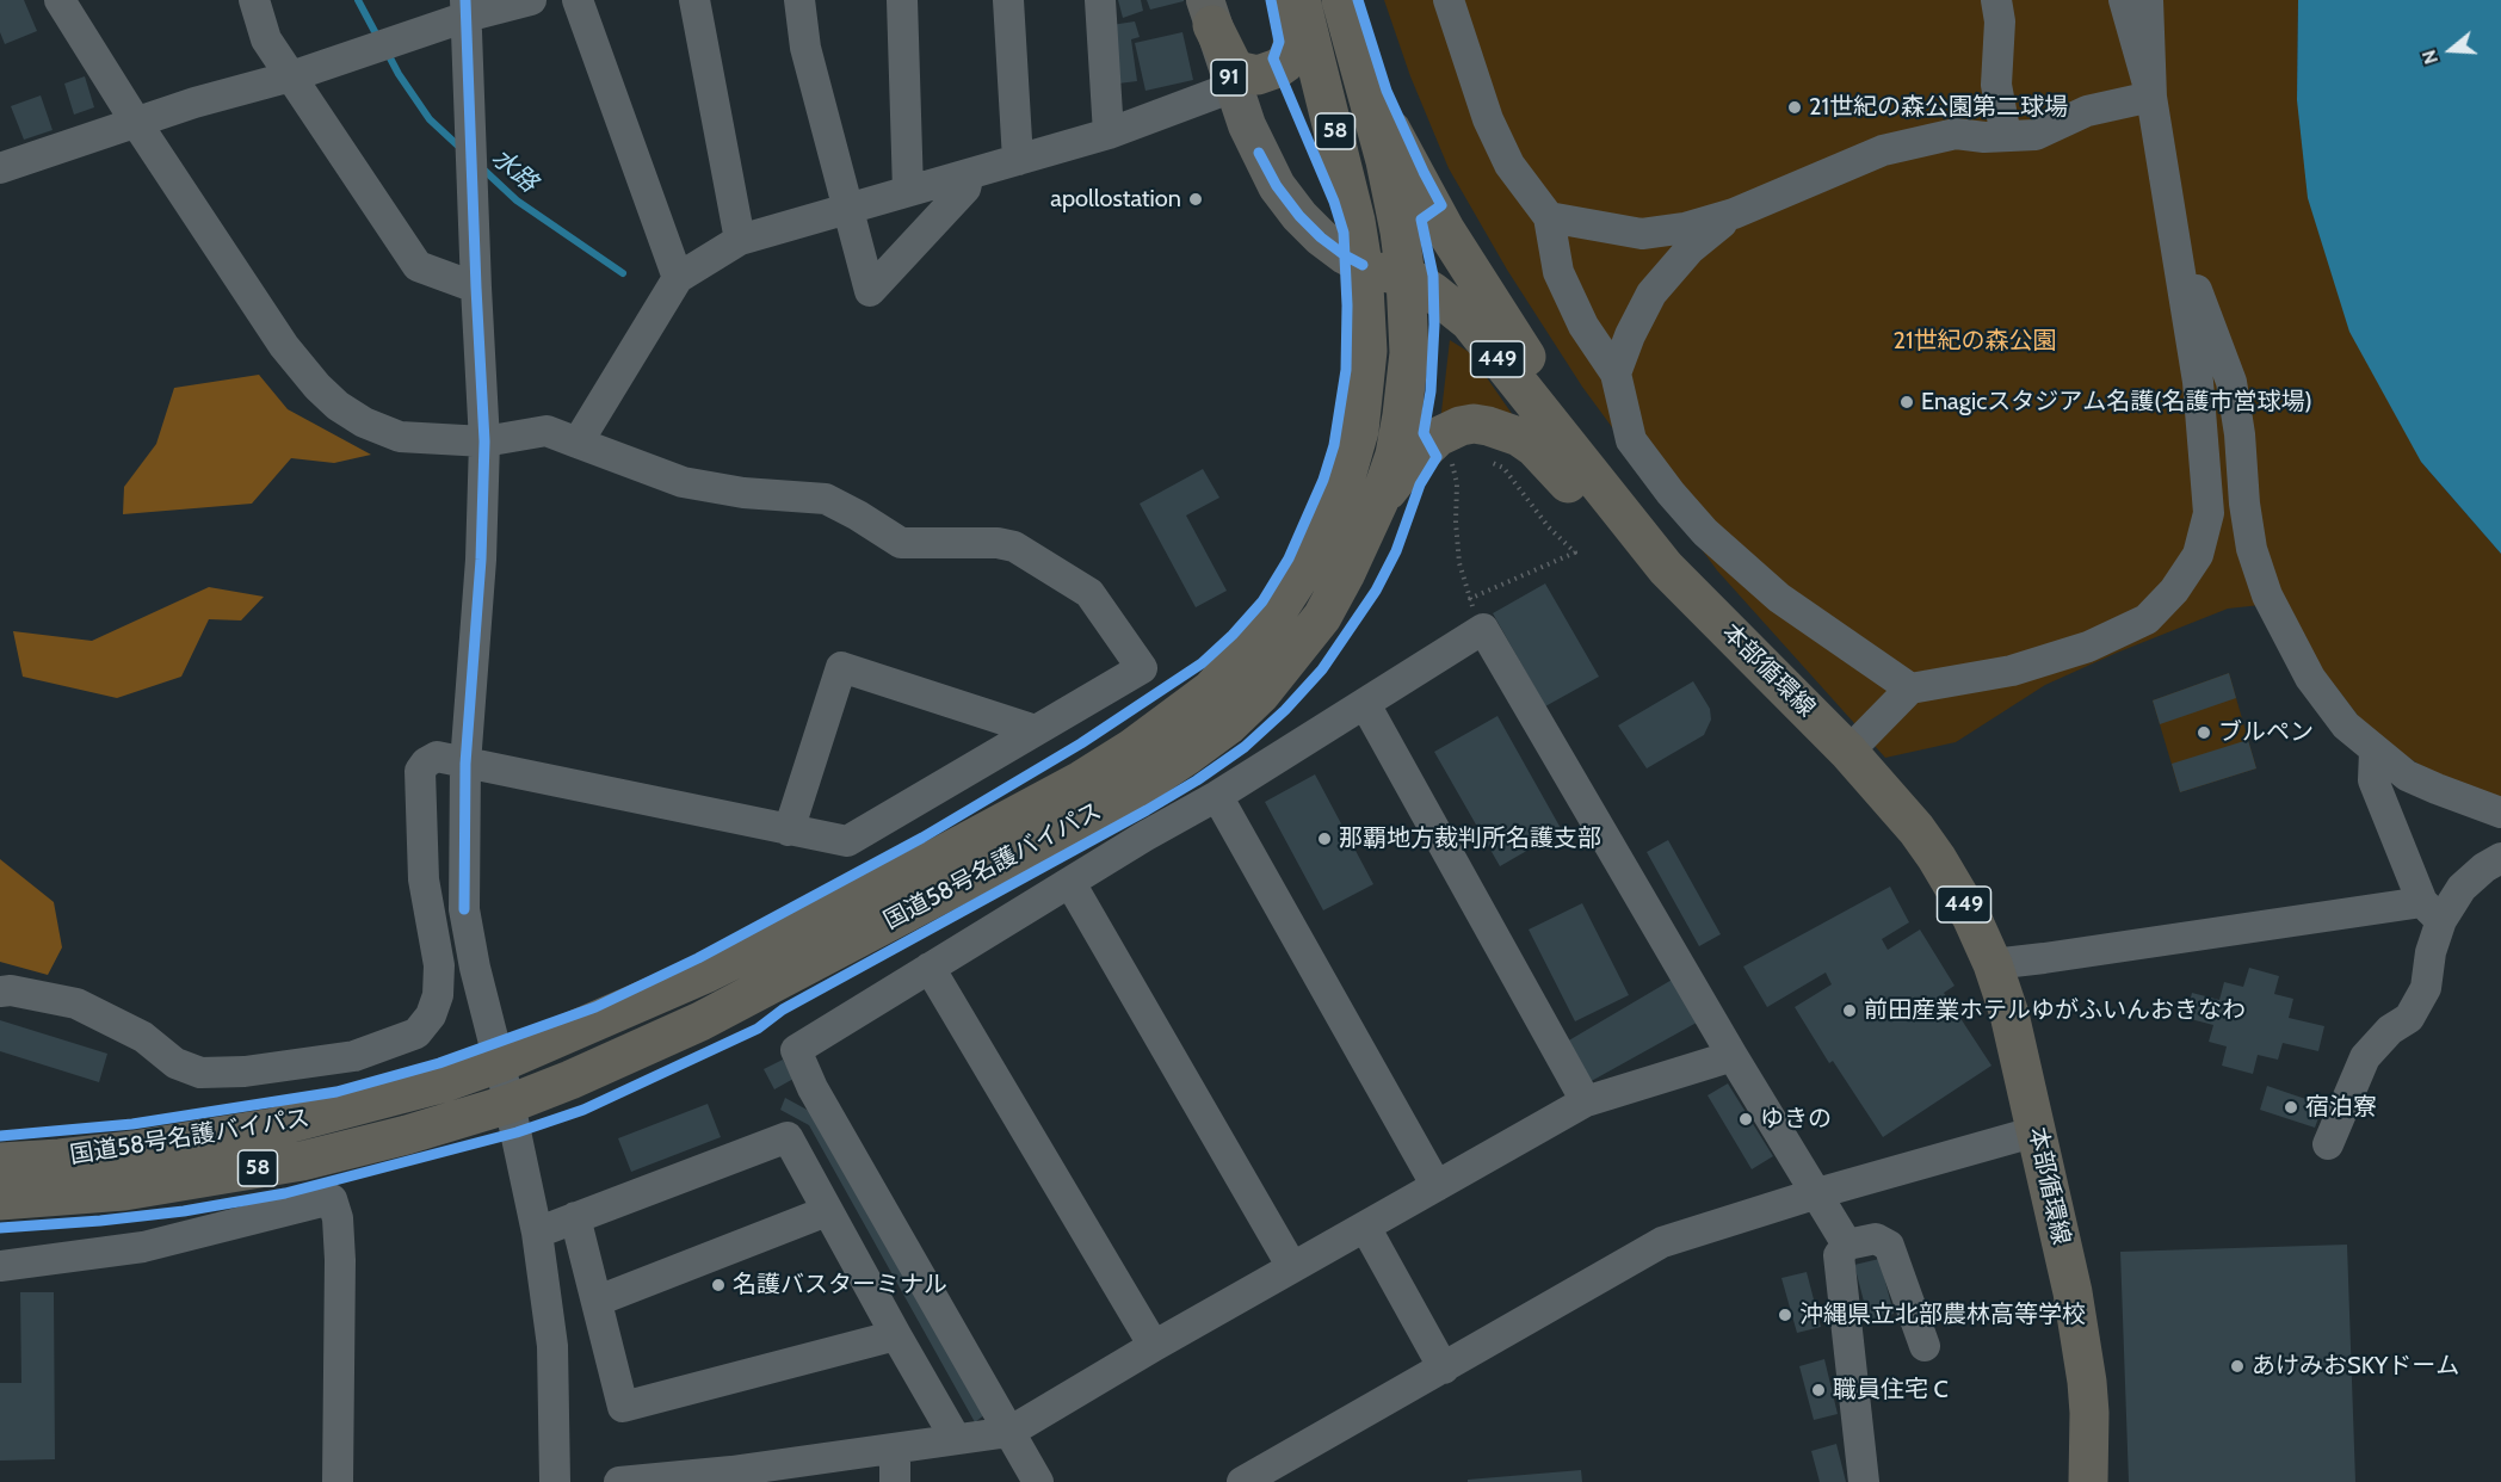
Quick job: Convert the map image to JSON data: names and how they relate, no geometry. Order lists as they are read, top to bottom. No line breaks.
{"streets":{"highway":["58","449","本部循環線","国道58号名護バイパス"],"main road":["91"]},"crossings":[["本部循環線","国道58号名護バイパス"]],"water":["水路"],"parks":["21世紀の森公園"],"places":["21世紀の森公園第二球場","apollostation","Enagicスタジアム名護(名護市営球場)","ブルペン","那覇地方裁判所名護支部","前田産業ホテルゆがふいんおきなわ","宿泊寮","ゆきの","名護バスターミナル","沖縄県立北部農林高等学校","あけみおSKYドーム","職員住宅 C"],"north":"left"}
